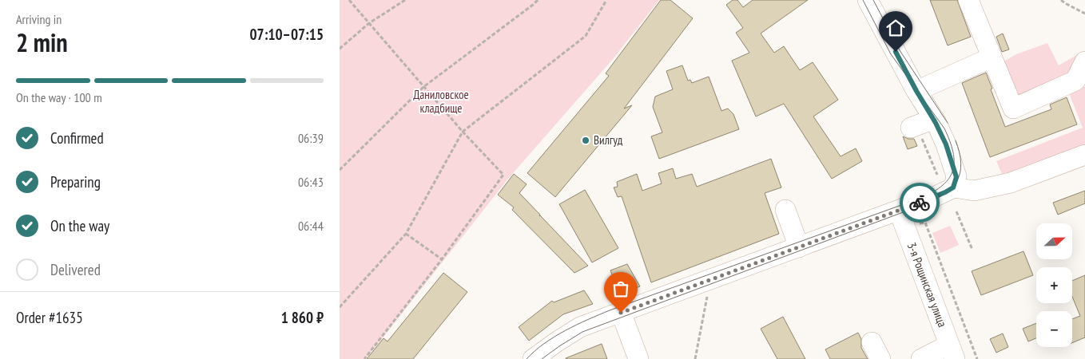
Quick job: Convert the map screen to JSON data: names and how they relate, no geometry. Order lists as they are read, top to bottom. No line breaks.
{"streets":{"street":["3-я Рощинская улица"]},"parks":["Даниловское кладбище"],"places":["Вилгуд"],"north":"right","page":{"heading":["2 min","Arriving in","07:10–07:15"],"panel":["Order #1635","1 860 ₽"],"bar":"On the way · 100 m","list":[["Confirmed","06:39"],["Preparing","06:43"],["On the way","06:44"],"Delivered"],"map_buttons":["+","−"]}}
